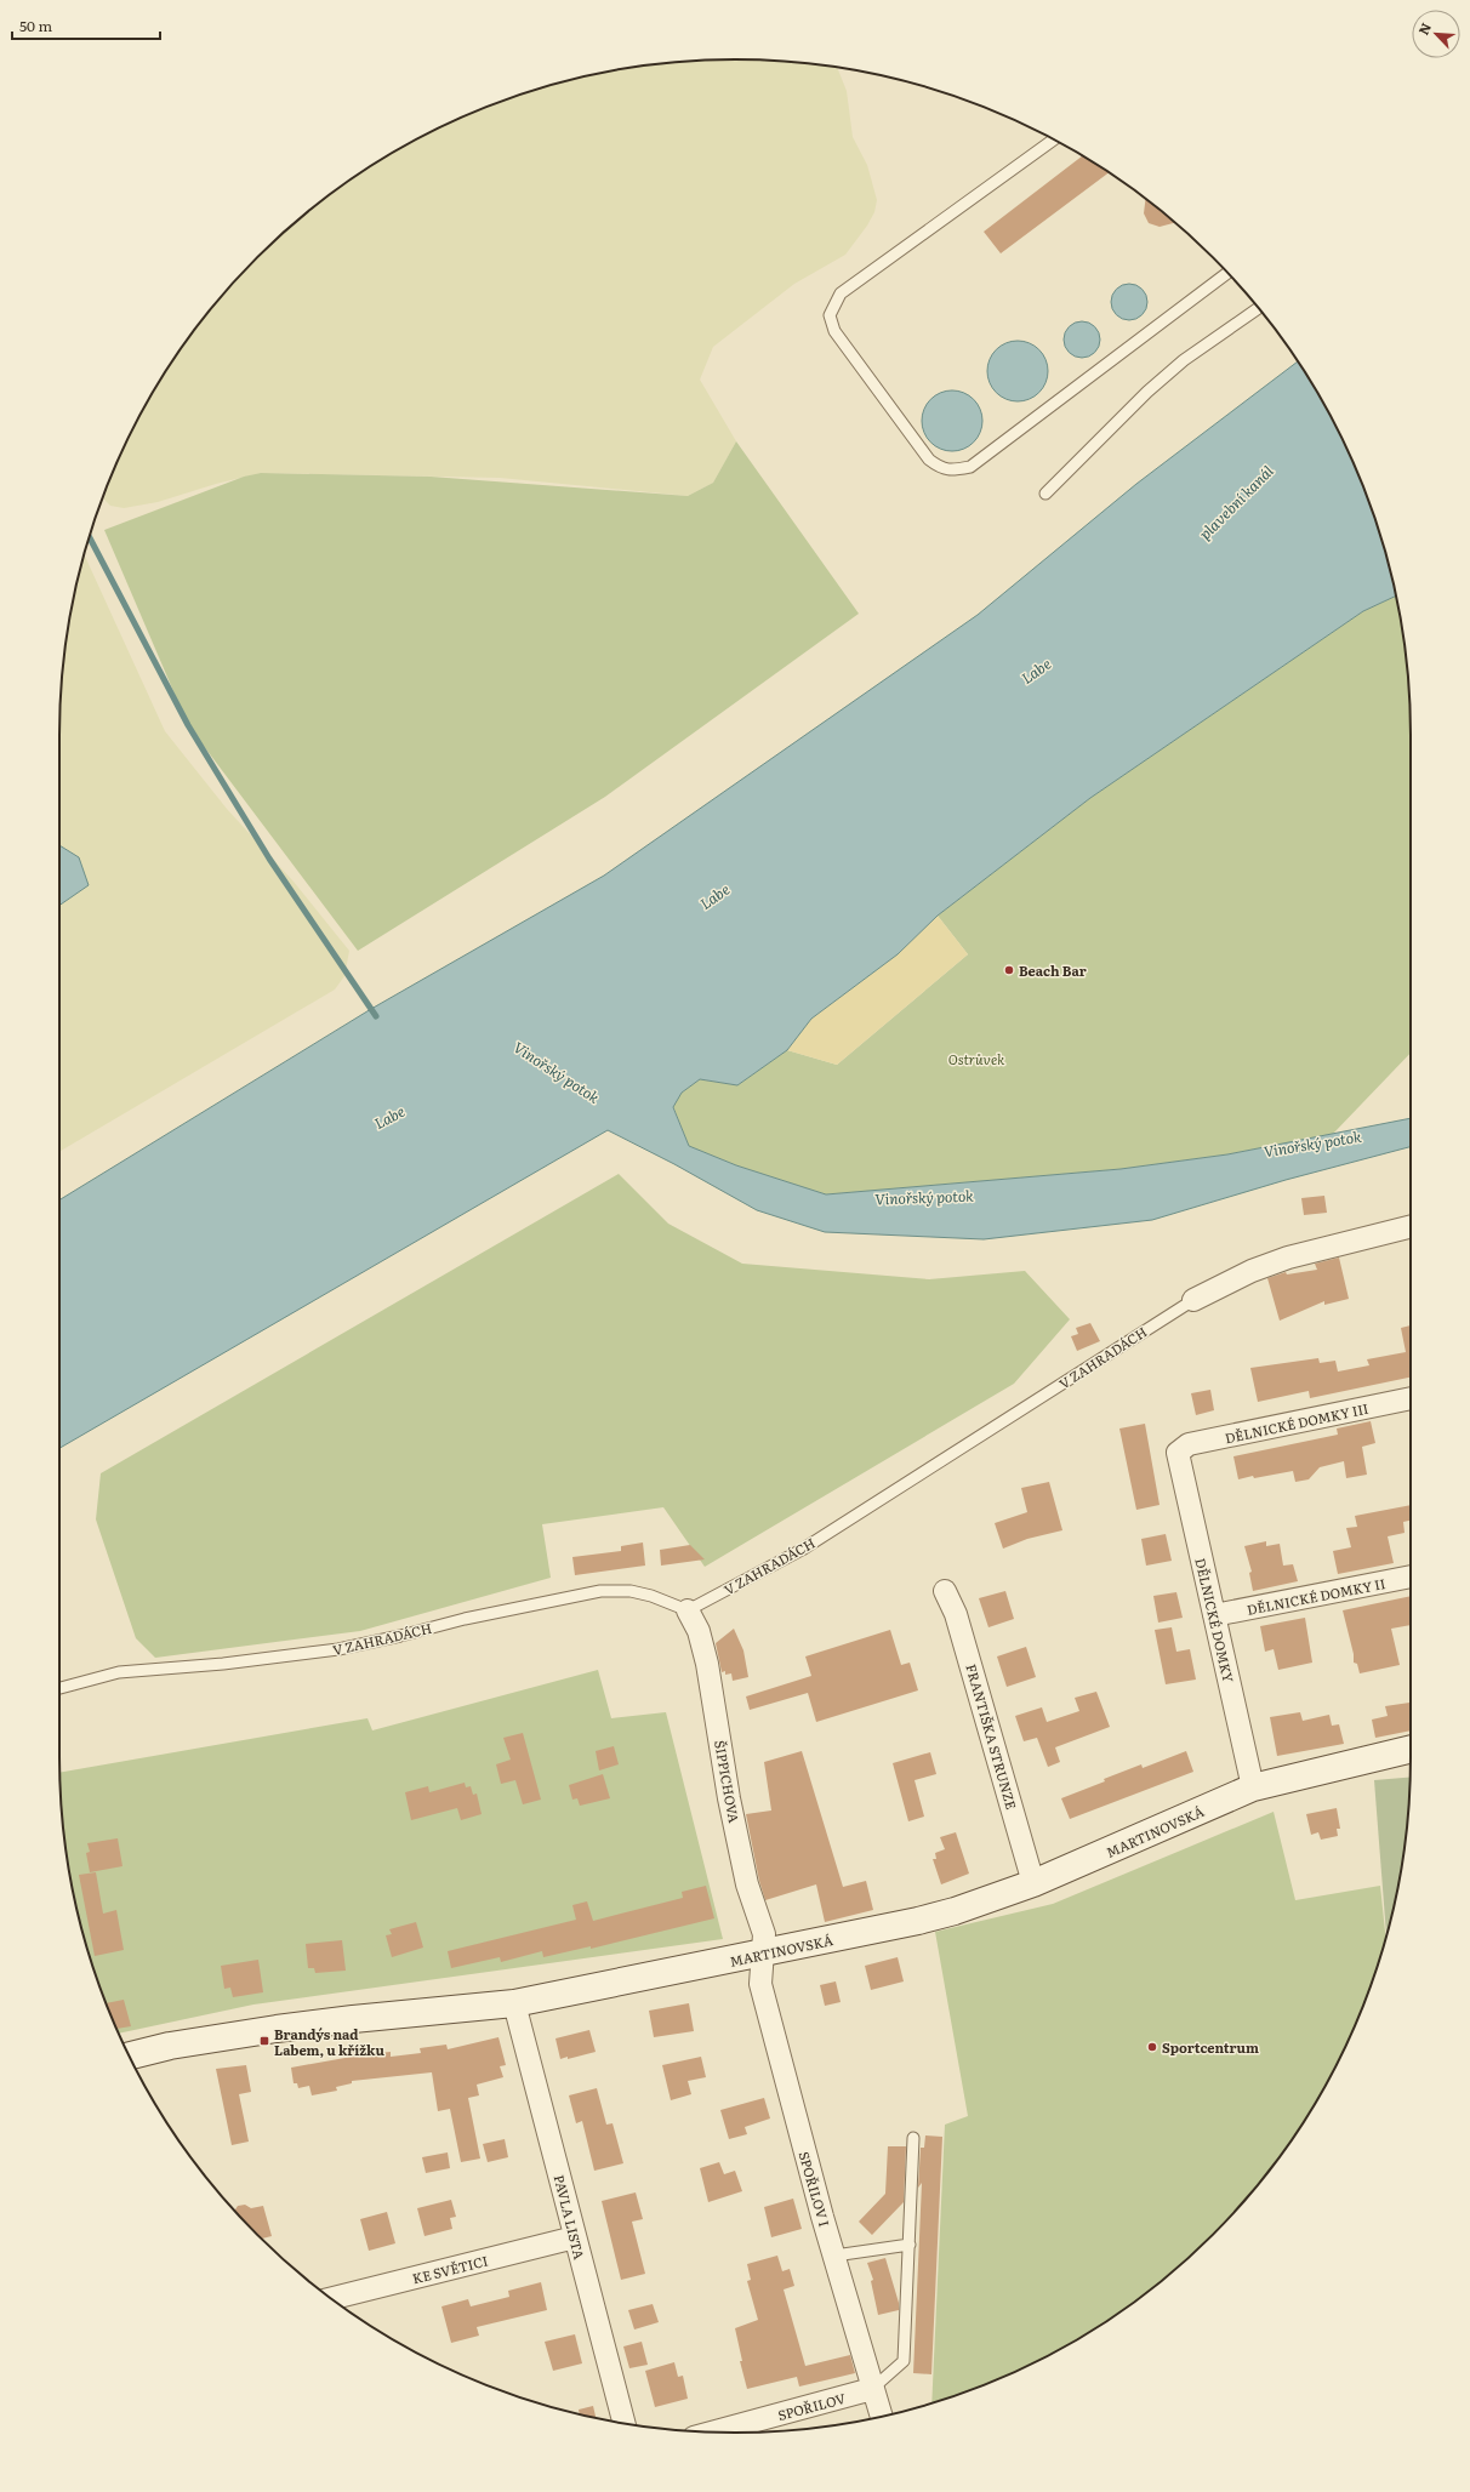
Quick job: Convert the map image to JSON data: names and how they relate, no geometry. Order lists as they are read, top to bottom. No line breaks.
{"streets":{"street":["V ZAHRADÁCH","DĚLNICKÉ DOMKY III","DĚLNICKÉ DOMKY II","DĚLNICKÉ DOMKY","FRANTIŠKA STRUNZE","ŠIPPICHOVA","MARTINOVSKÁ","SPOŘILOV I","PAVLA LISTA","KE SVĚTICI","SPOŘILOV"]},"crossings":[["V ZAHRADÁCH","ŠIPPICHOVA"],["DĚLNICKÉ DOMKY III","DĚLNICKÉ DOMKY"],["DĚLNICKÉ DOMKY II","DĚLNICKÉ DOMKY"],["DĚLNICKÉ DOMKY","MARTINOVSKÁ"],["FRANTIŠKA STRUNZE","MARTINOVSKÁ"],["ŠIPPICHOVA","MARTINOVSKÁ"],["ŠIPPICHOVA","SPOŘILOV I"],["MARTINOVSKÁ","SPOŘILOV I"],["MARTINOVSKÁ","PAVLA LISTA"],["SPOŘILOV I","SPOŘILOV"],["PAVLA LISTA","KE SVĚTICI"]],"water":["plavební kanál","Labe","Vinořský potok"],"parks":["Ostrůvek"],"places":{"other":["Beach Bar","Sportcentrum"],"transit":["Brandýs nad Labem, u křížku"]},"scale_bar":"50 m","north":"top left"}
